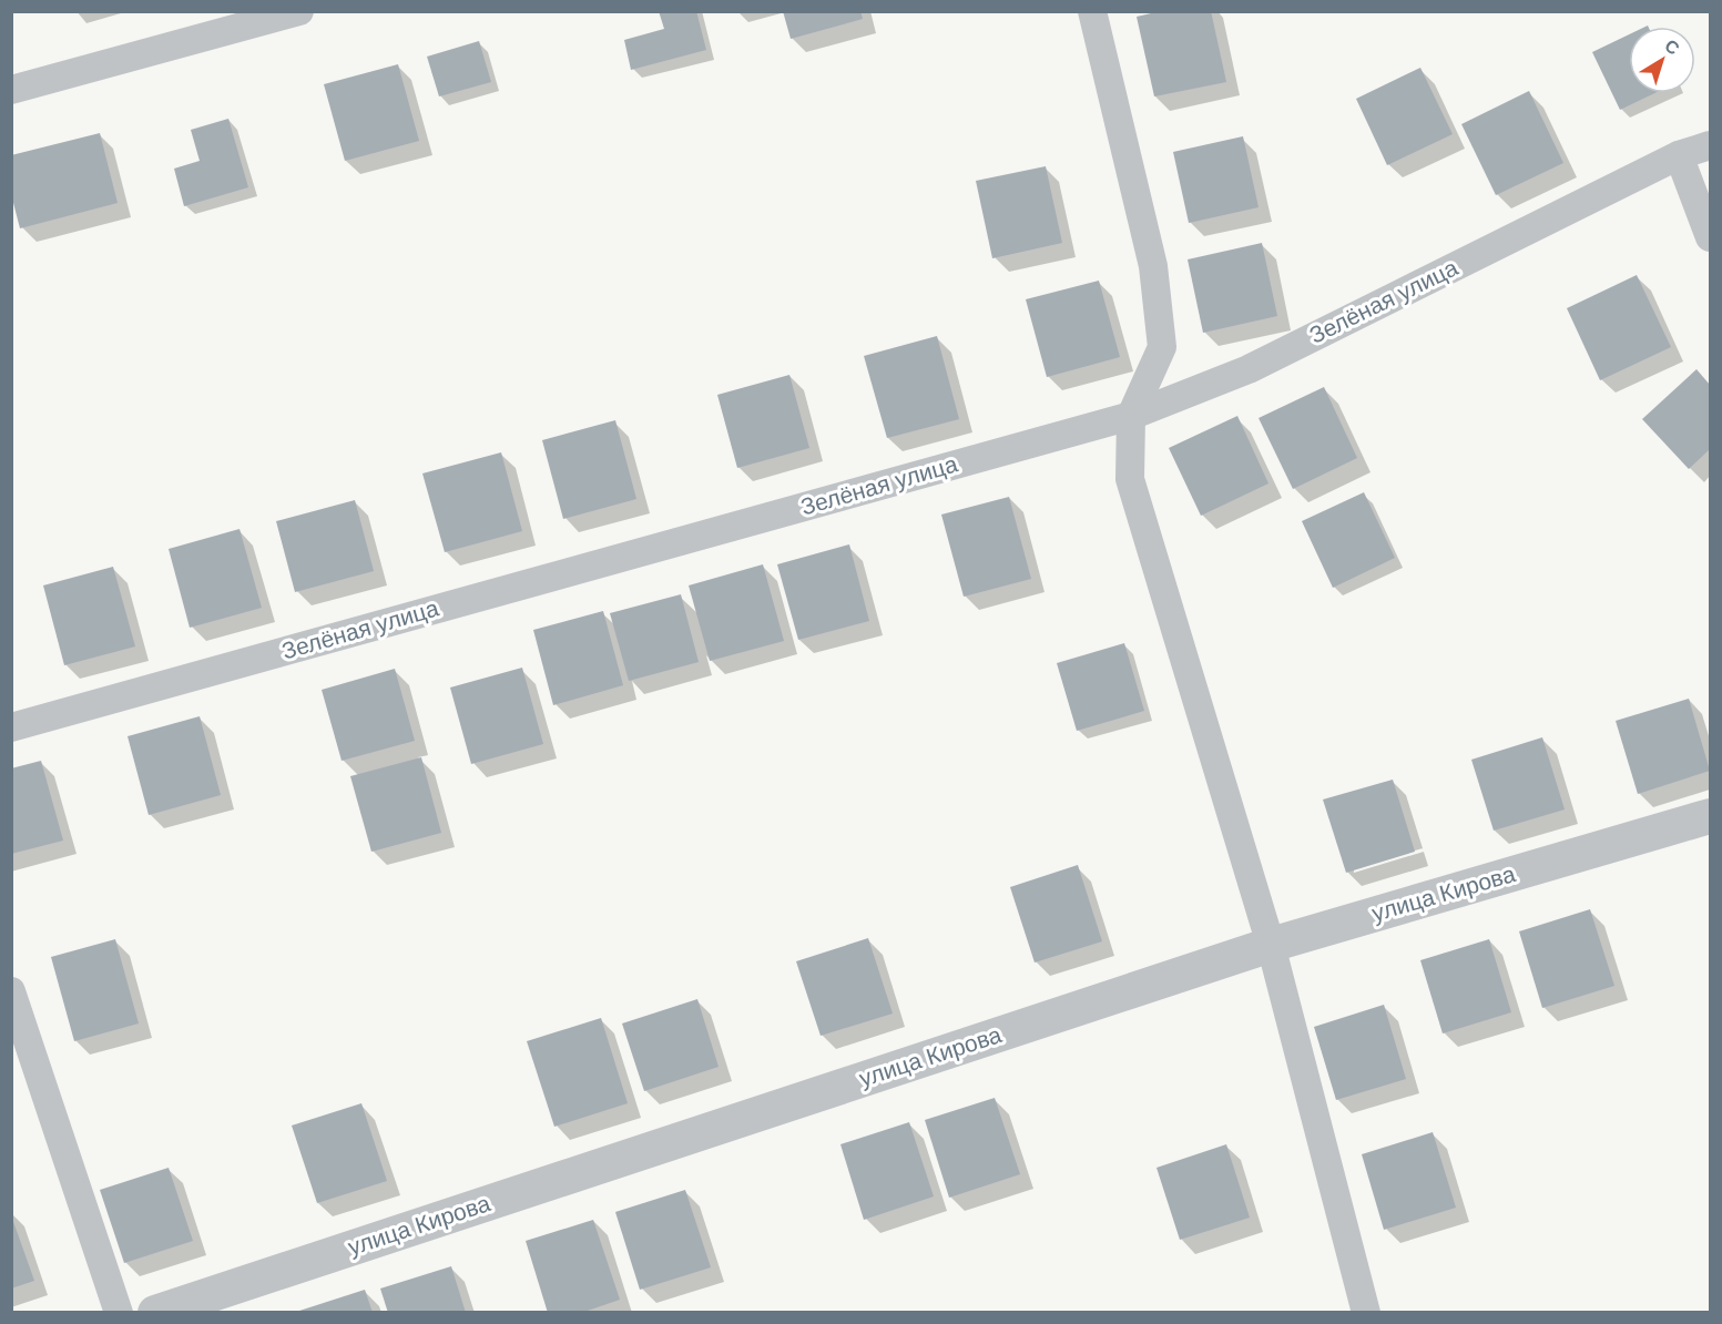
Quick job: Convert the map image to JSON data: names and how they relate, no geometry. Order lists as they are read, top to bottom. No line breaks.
{"streets":{"street":["Зелёная улица","улица Кирова"]},"north":"top right"}
